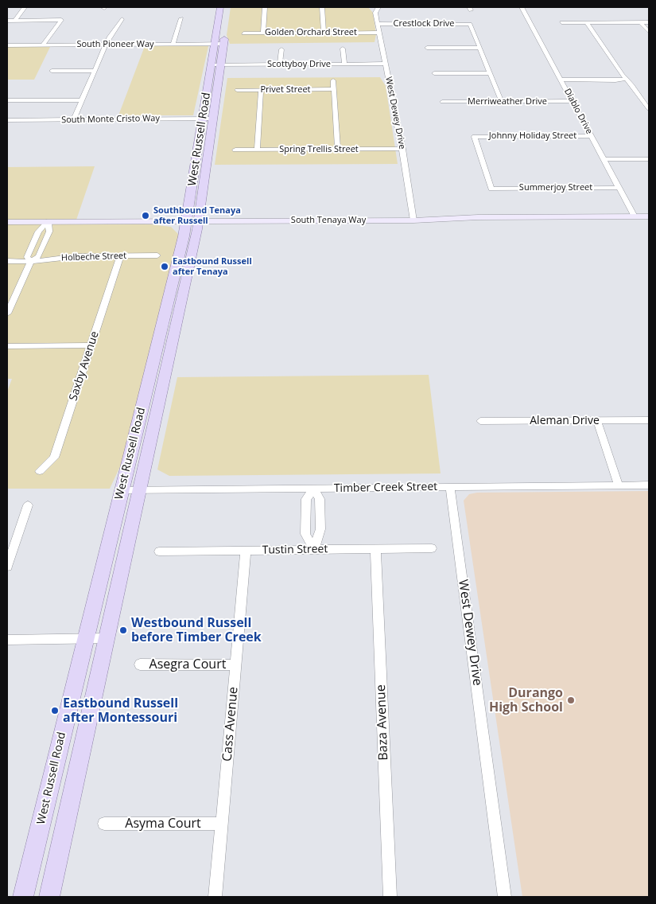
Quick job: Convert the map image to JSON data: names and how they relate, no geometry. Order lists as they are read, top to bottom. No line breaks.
{"streets":{"main road":["West Russell Road"],"street":["Crestlock Drive","Golden Orchard Street","South Pioneer Way","Scottyboy Drive","Privet Street","Merriweather Drive","Diablo Drive","West Dewey Drive","South Monte Cristo Way","Johnny Holiday Street","Spring Trellis Street","Summerjoy Street","South Tenaya Way","Holbeche Street","Saxby Avenue","Aleman Drive","Timber Creek Street","Tustin Street","Asegra Court","Baza Avenue","Cass Avenue","Asyma Court"]},"crossings":[["Crestlock Drive","West Dewey Drive"],["Golden Orchard Street","West Dewey Drive"],["South Pioneer Way","West Russell Road"],["Scottyboy Drive","West Dewey Drive"],["Scottyboy Drive","West Russell Road"],["Merriweather Drive","Diablo Drive"],["Diablo Drive","Johnny Holiday Street"],["Diablo Drive","Summerjoy Street"],["Diablo Drive","South Tenaya Way"],["West Dewey Drive","Spring Trellis Street"],["West Dewey Drive","South Tenaya Way"],["West Dewey Drive","Timber Creek Street"],["South Monte Cristo Way","West Russell Road"],["Johnny Holiday Street","Summerjoy Street"],["West Russell Road","South Tenaya Way"],["West Russell Road","Timber Creek Street"],["Holbeche Street","Saxby Avenue"],["Tustin Street","Baza Avenue"],["Tustin Street","Cass Avenue"],["Asegra Court","Cass Avenue"],["Cass Avenue","Asyma Court"]],"places":["Southbound Tenaya after Russell","Eastbound Russell after Tenaya","Westbound Russell before Timber Creek","Durango High School","Eastbound Russell after Montessouri"]}
